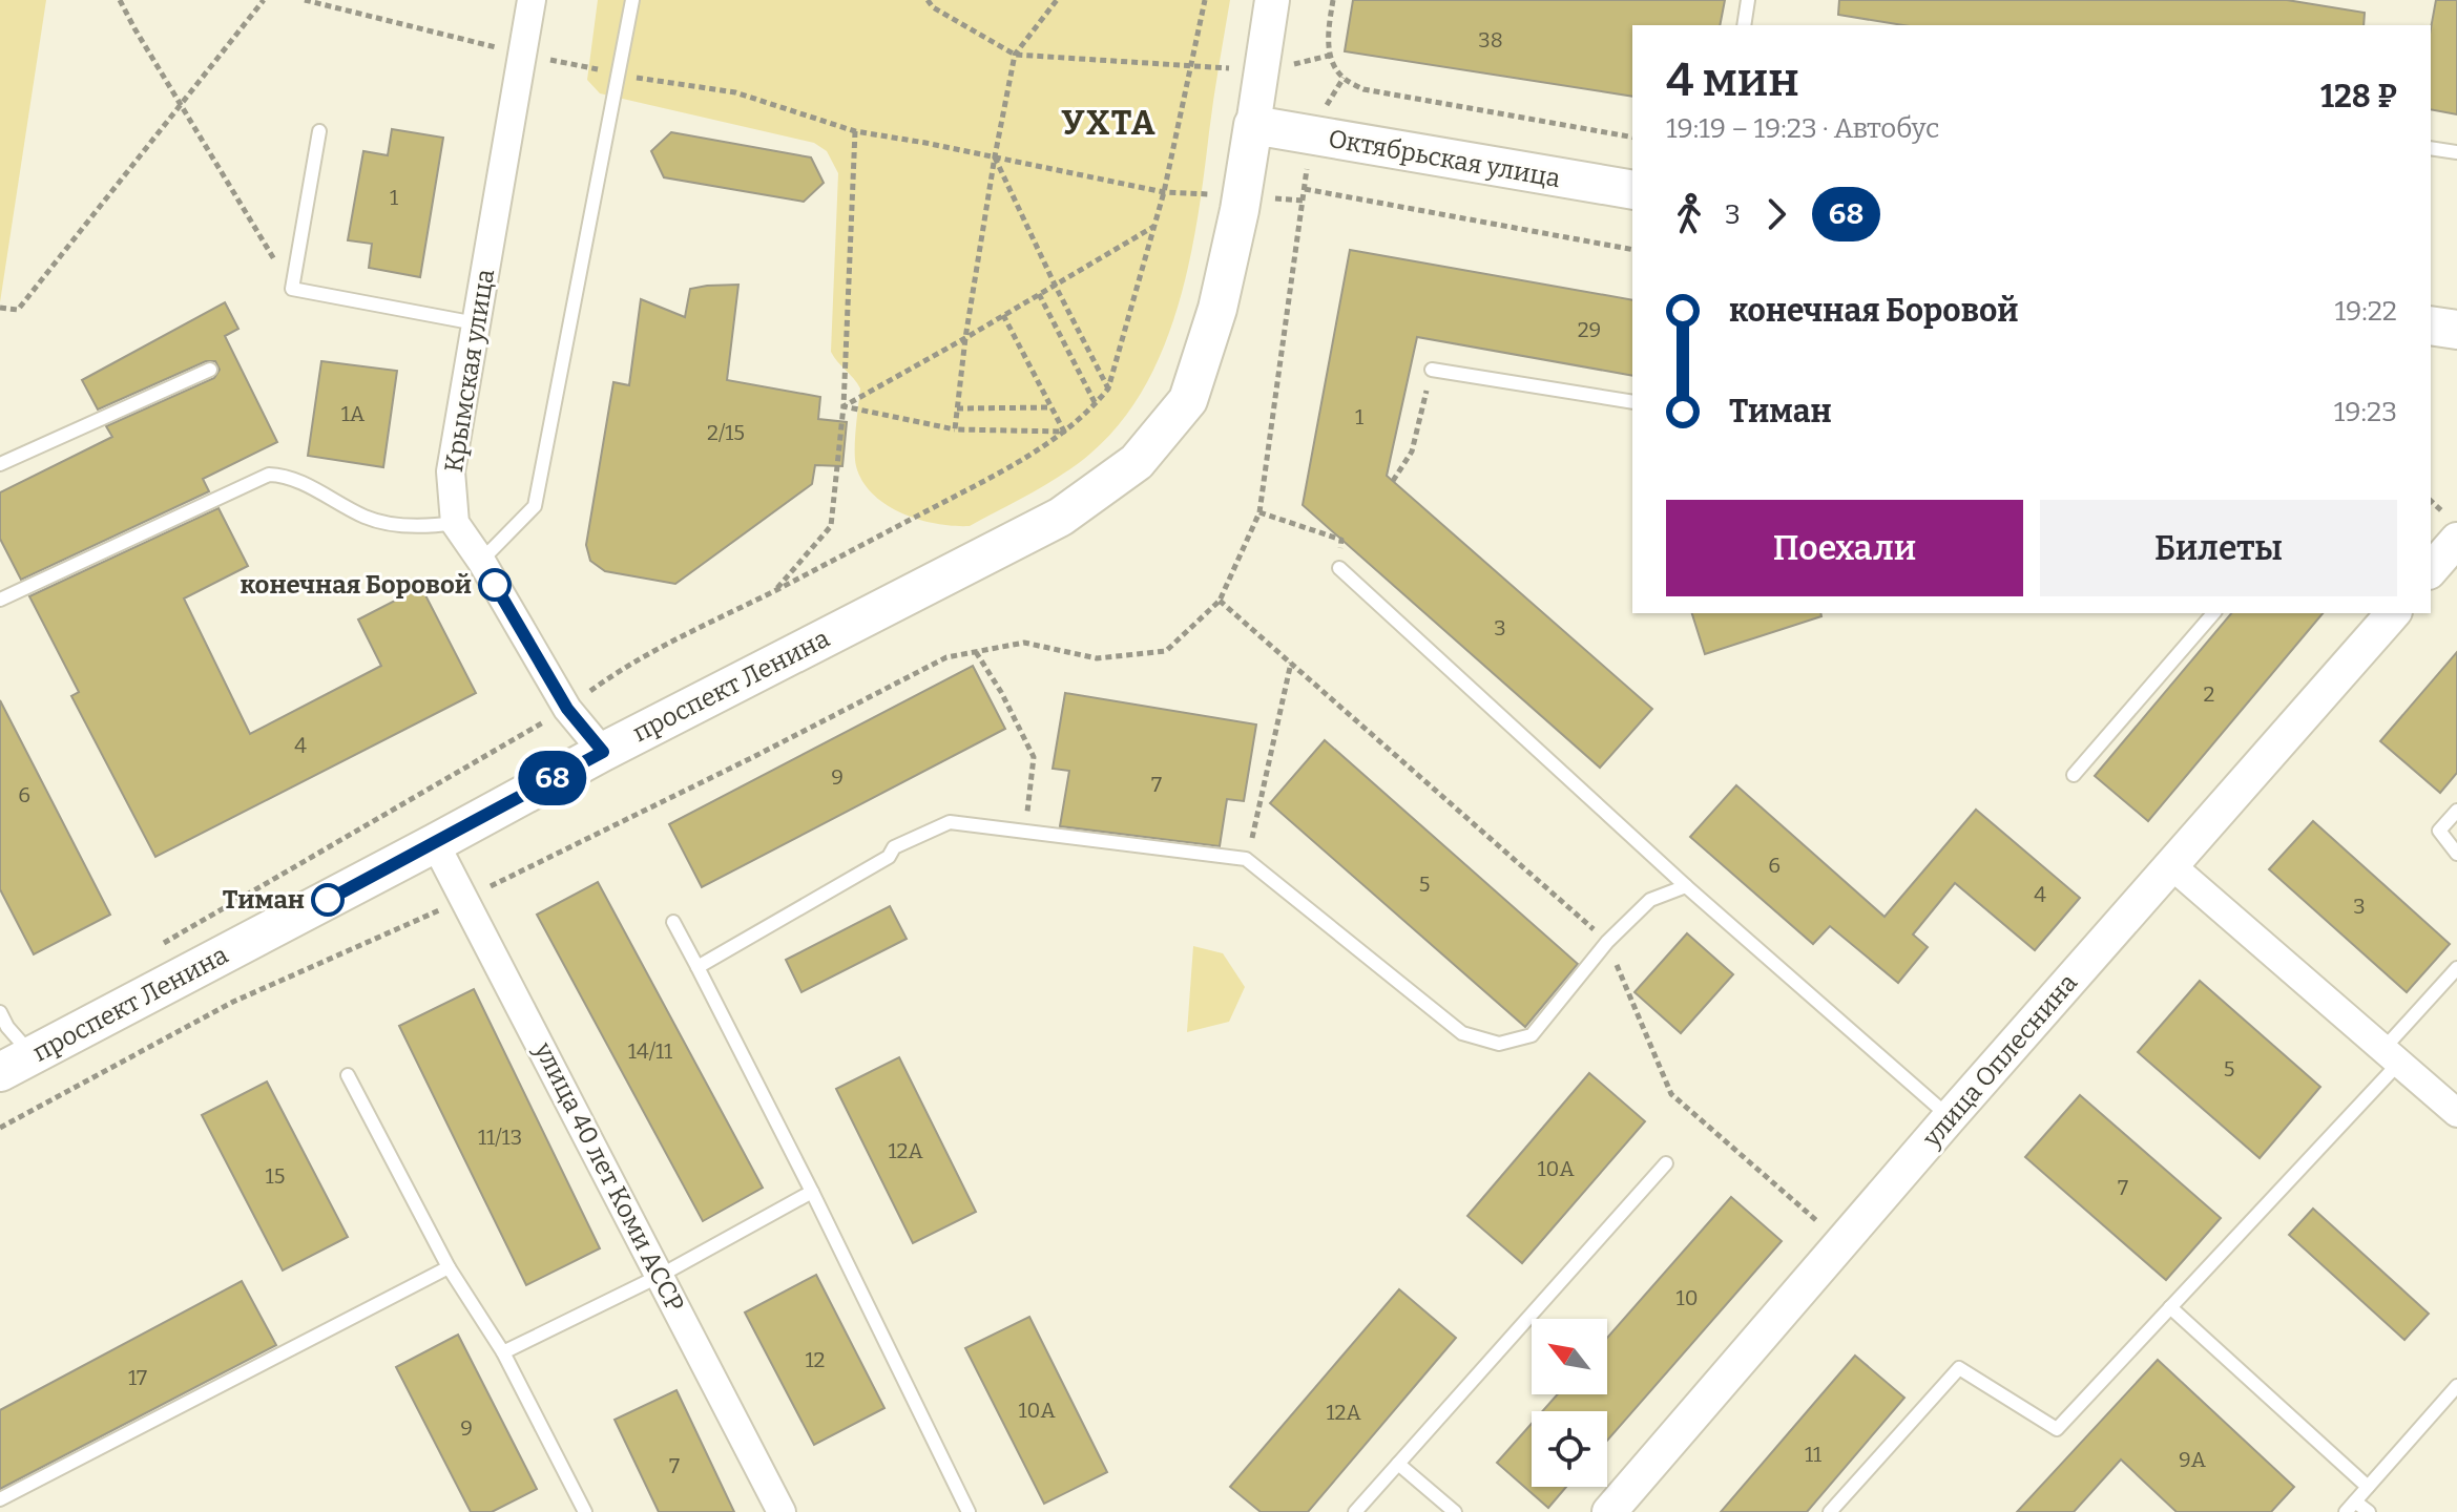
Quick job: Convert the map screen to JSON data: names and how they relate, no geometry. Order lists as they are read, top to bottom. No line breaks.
{"streets":{"main road":["Октябрьская улица","проспект Ленина"],"street":["Крымская улица","улица Оплеснина","улица 40 лет Коми АССР"]},"crossings":[["Октябрьская улица","проспект Ленина"],["проспект Ленина","улица 40 лет Коми АССР"]],"districts":["УХТА"],"places":["конечная Боровой","Тиман"],"lines":["bus line 68"],"house_numbers":["38","1","29","1А","1","2/15","3","2","4","9","7","6","6","5","4","3","14/11","5","11/13","12А","10А","15","7","10","12","17","10А","12А","9","11","9А","7"],"north":"top left","page":{"on_map":"68","heading":["4 мин","19:19 – 19:23 · Автобус","128 ₽"],"legs":["3","68"],"list":[{"name":"конечная Боровой","value":"19:22"},{"name":"Тиман","value":"19:23"}],"buttons":["Поехали","Билеты"]}}
